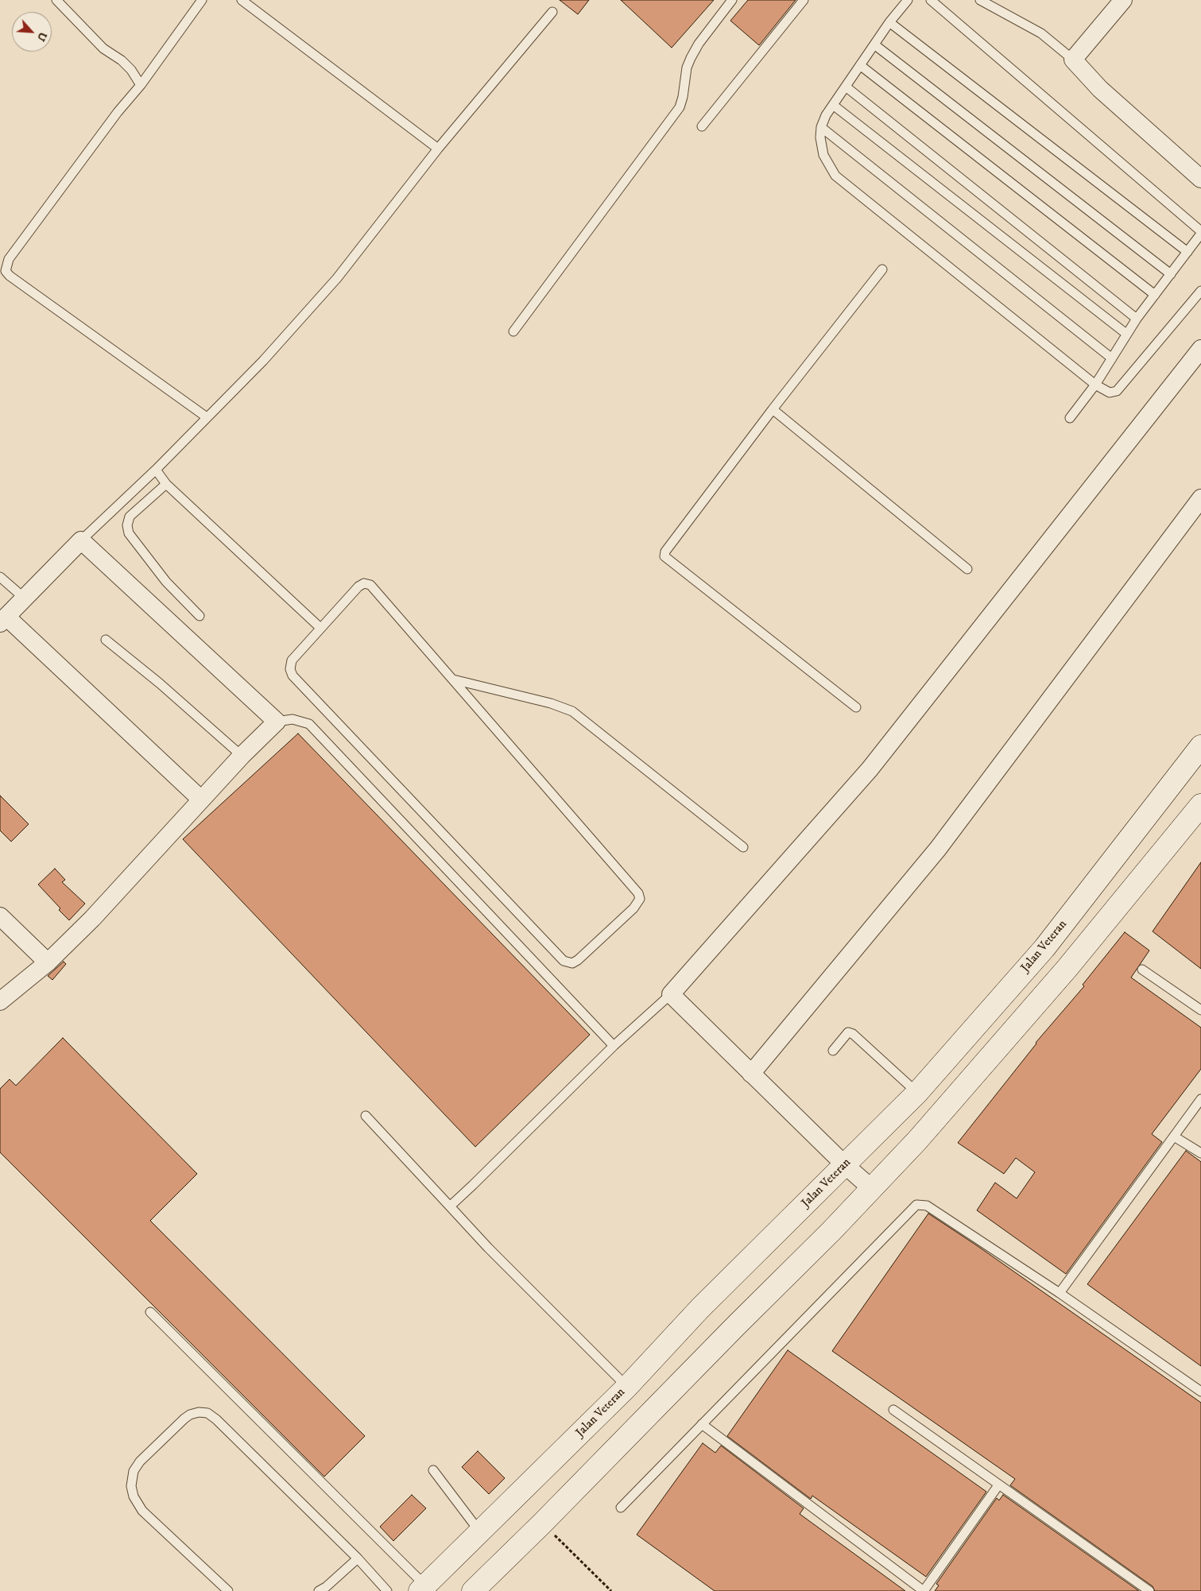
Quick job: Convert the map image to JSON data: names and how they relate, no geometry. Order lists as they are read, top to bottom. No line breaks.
{"streets":{"main road":["Jalan Veteran"]},"north":"bottom right"}
